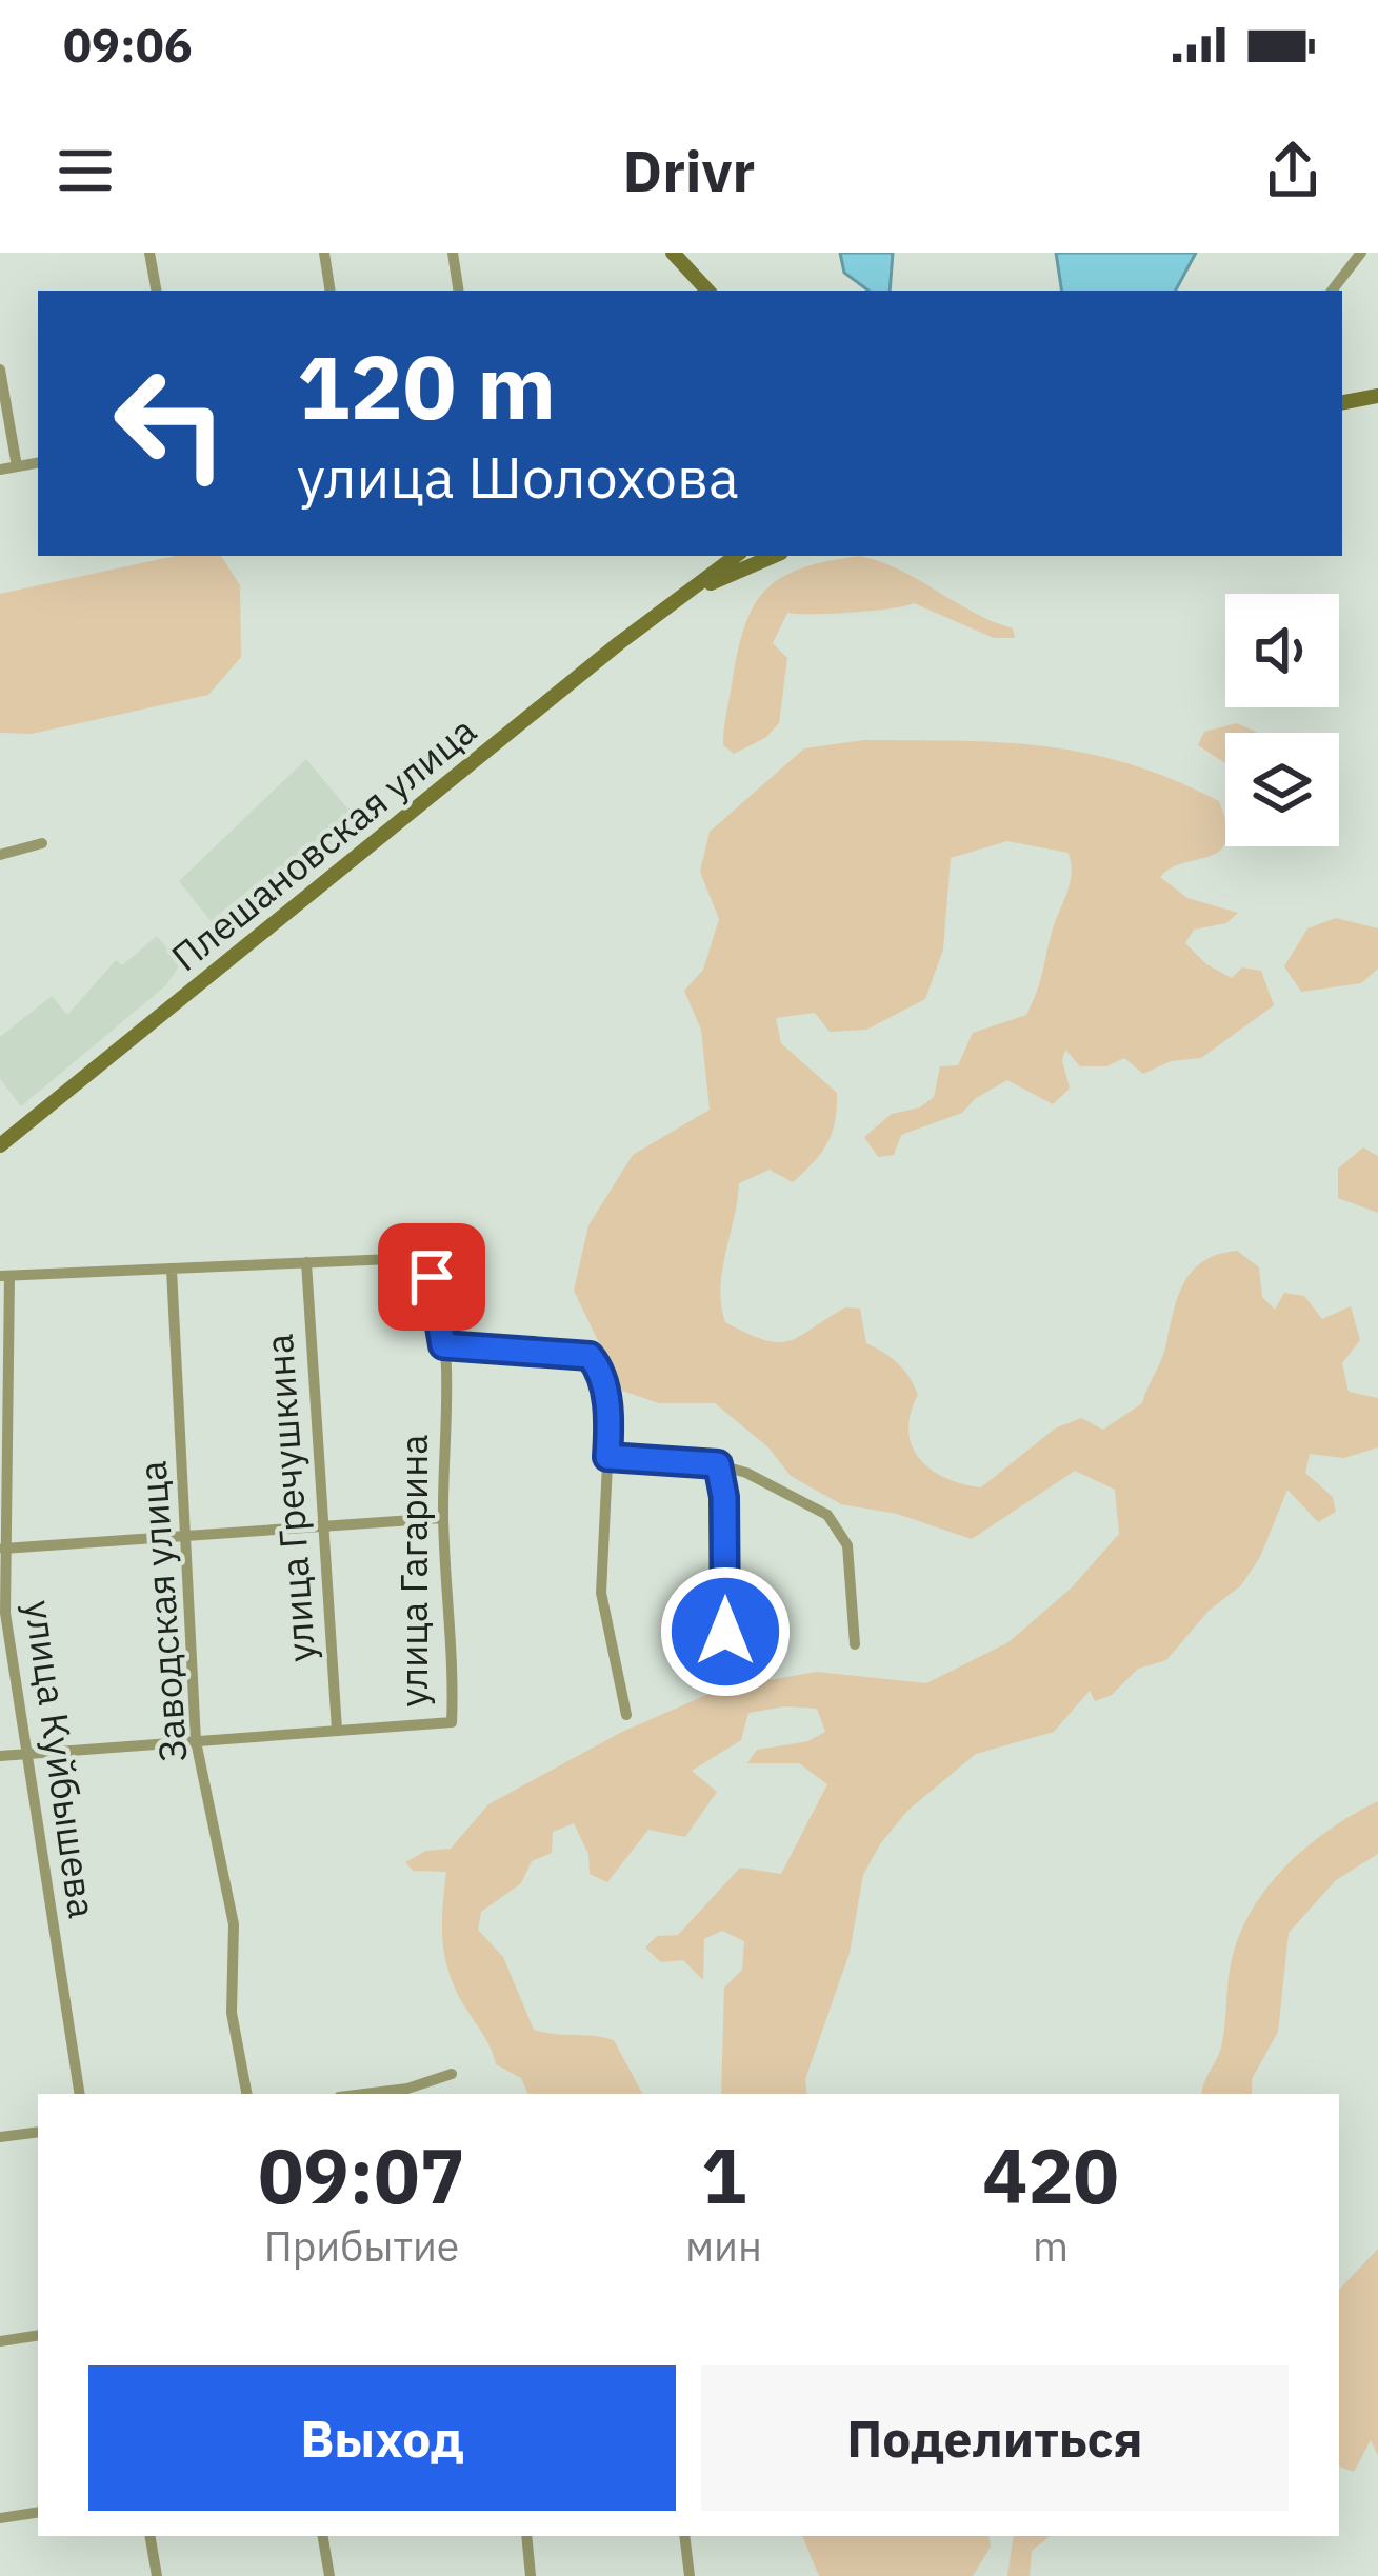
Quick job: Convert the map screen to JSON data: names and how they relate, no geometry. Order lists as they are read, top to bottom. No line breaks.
{"streets":{"main road":["Плешановская улица"],"street":["улица Гречушкина","улица Гагарина","Заводская улица","улица Куйбышева"]},"crossings":[["улица Гречушкина","улица Гагарина"],["улица Гагарина","Заводская улица"],["улица Гагарина","улица Куйбышева"]],"page":{"status":"09:06","header":"Drivr","turn":["120 m","улица Шолохова"],"eta":["09:07","Прибытие","1","мин","420","m"],"buttons":["Выход","Поделиться"]}}
